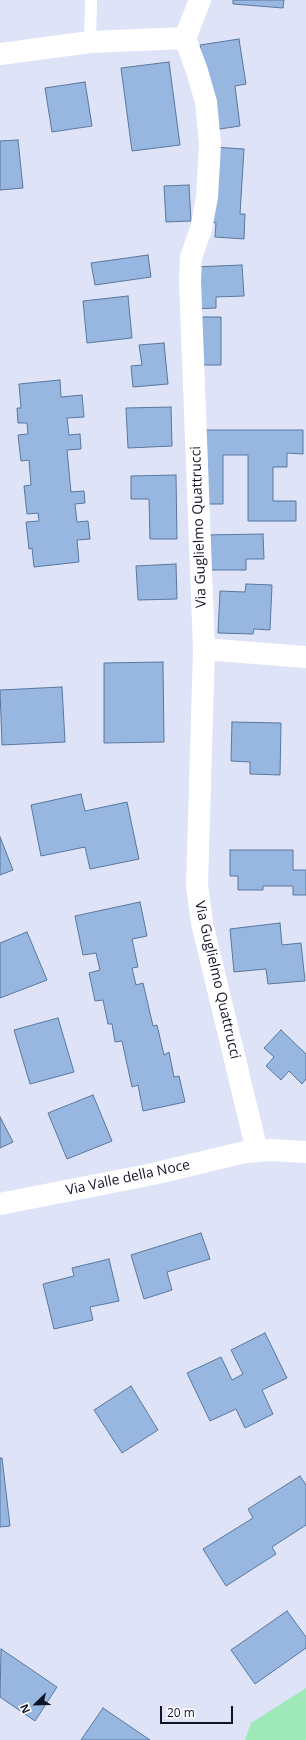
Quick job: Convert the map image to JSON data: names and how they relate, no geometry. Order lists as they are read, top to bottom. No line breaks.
{"streets":{"street":["Via Guglielmo Quattrucci","Via Valle della Noce"]},"crossings":[["Via Guglielmo Quattrucci","Via Valle della Noce"]],"scale_bar":"20 m","north":"bottom left"}
